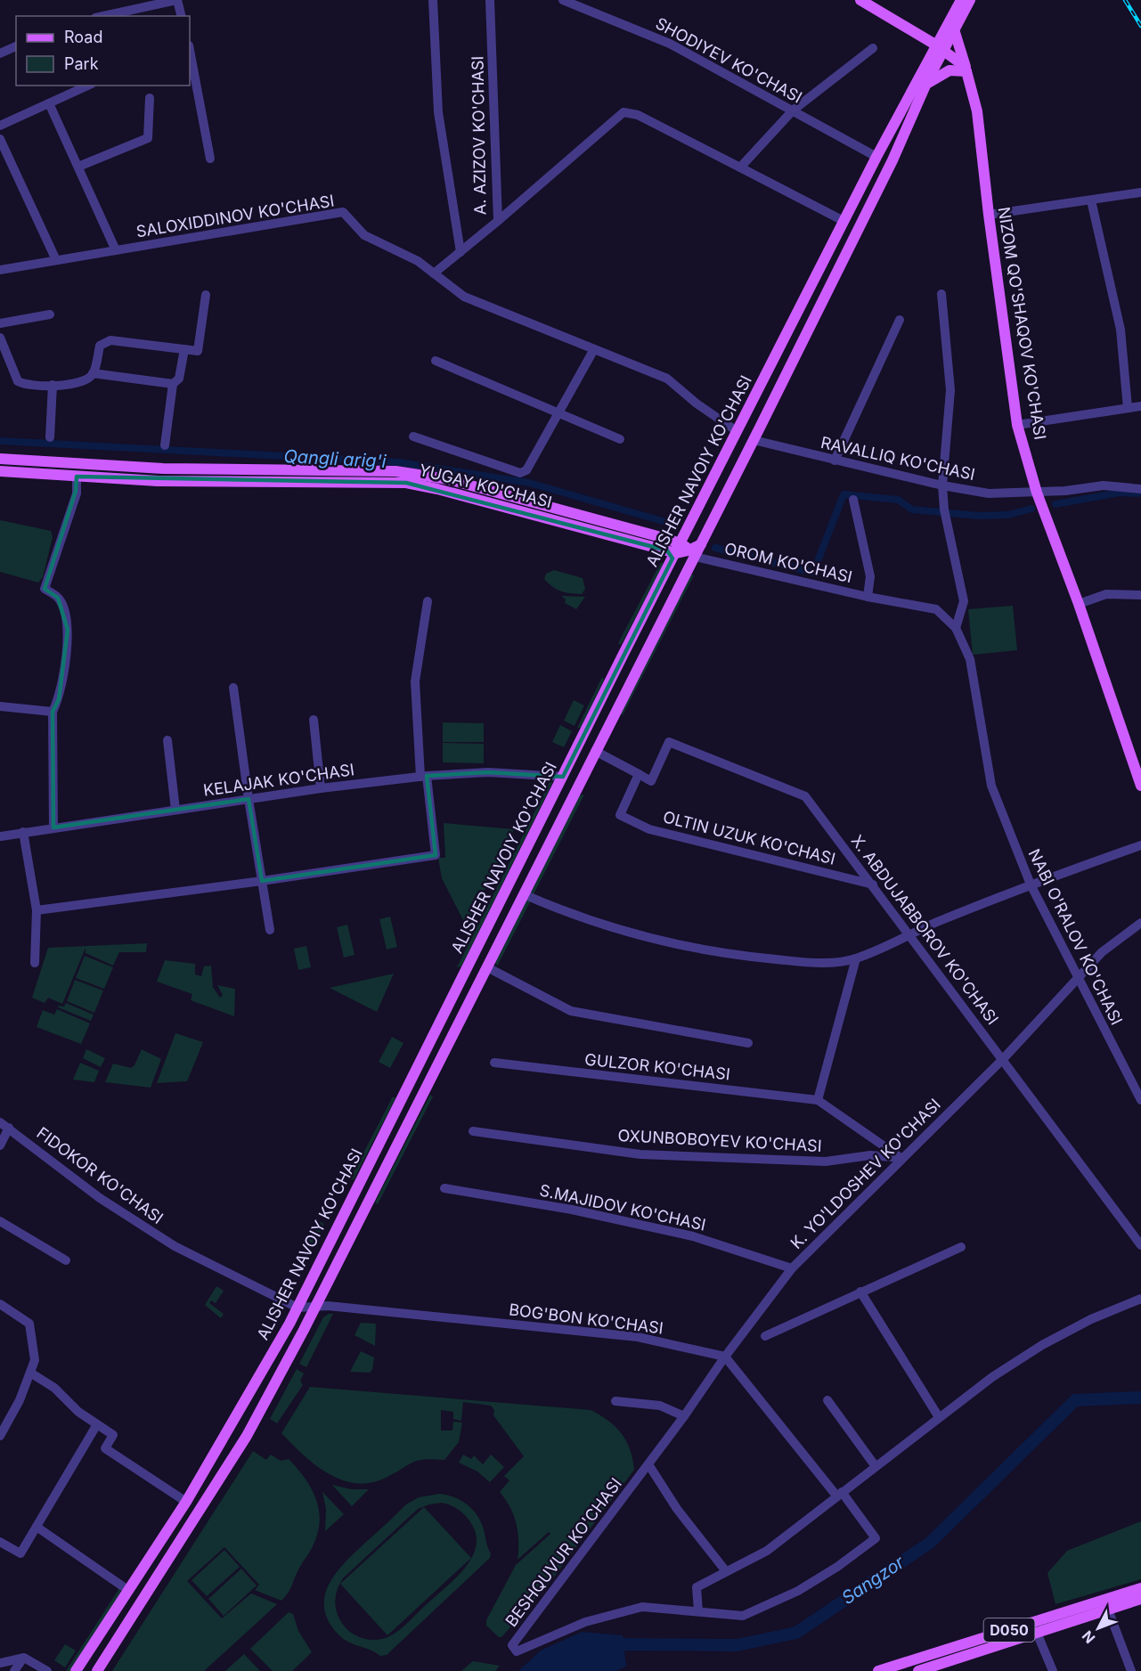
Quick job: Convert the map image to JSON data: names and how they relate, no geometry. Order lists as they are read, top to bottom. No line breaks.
{"streets":{"main road":["NIZOM QO'SHAQOV KO'CHASI","ALISHER NAVOIY KO'CHASI","YUGAY KO'CHASI","D050"],"street":["SHODIYEV KO'CHASI","A. AZIZOV KO'CHASI","SALOXIDDINOV KO'CHASI","RAVALLIQ KO'CHASI","OROM KO'CHASI","KELAJAK KO'CHASI","OLTIN UZUK KO'CHASI","X. ABDUJABBOROV KO'CHASI","NABI O'RALOV KO'CHASI","GULZOR KO'CHASI","OXUNBOBOYEV KO'CHASI","K. YO'LDOSHEV KO'CHASI","FIDOKOR KO'CHASI","S.MAJIDOV KO'CHASI","BOG'BON KO'CHASI","BESHQUVUR KO'CHASI"]},"crossings":[["SHODIYEV KO'CHASI","ALISHER NAVOIY KO'CHASI"],["A. AZIZOV KO'CHASI","SALOXIDDINOV KO'CHASI"],["SALOXIDDINOV KO'CHASI","ALISHER NAVOIY KO'CHASI"],["NIZOM QO'SHAQOV KO'CHASI","RAVALLIQ KO'CHASI"],["RAVALLIQ KO'CHASI","ALISHER NAVOIY KO'CHASI"],["ALISHER NAVOIY KO'CHASI","YUGAY KO'CHASI"],["ALISHER NAVOIY KO'CHASI","OROM KO'CHASI"],["ALISHER NAVOIY KO'CHASI","KELAJAK KO'CHASI"],["ALISHER NAVOIY KO'CHASI","FIDOKOR KO'CHASI"],["ALISHER NAVOIY KO'CHASI","BOG'BON KO'CHASI"],["YUGAY KO'CHASI","OROM KO'CHASI"],["OROM KO'CHASI","NABI O'RALOV KO'CHASI"],["OLTIN UZUK KO'CHASI","X. ABDUJABBOROV KO'CHASI"],["X. ABDUJABBOROV KO'CHASI","K. YO'LDOSHEV KO'CHASI"],["NABI O'RALOV KO'CHASI","K. YO'LDOSHEV KO'CHASI"],["GULZOR KO'CHASI","OXUNBOBOYEV KO'CHASI"],["GULZOR KO'CHASI","K. YO'LDOSHEV KO'CHASI"],["OXUNBOBOYEV KO'CHASI","K. YO'LDOSHEV KO'CHASI"],["K. YO'LDOSHEV KO'CHASI","S.MAJIDOV KO'CHASI"],["K. YO'LDOSHEV KO'CHASI","BOG'BON KO'CHASI"],["K. YO'LDOSHEV KO'CHASI","BESHQUVUR KO'CHASI"],["FIDOKOR KO'CHASI","BOG'BON KO'CHASI"]],"water":["Qangli arig'i","Sangzor"],"legend":["Road","Park"],"north":"bottom left"}
